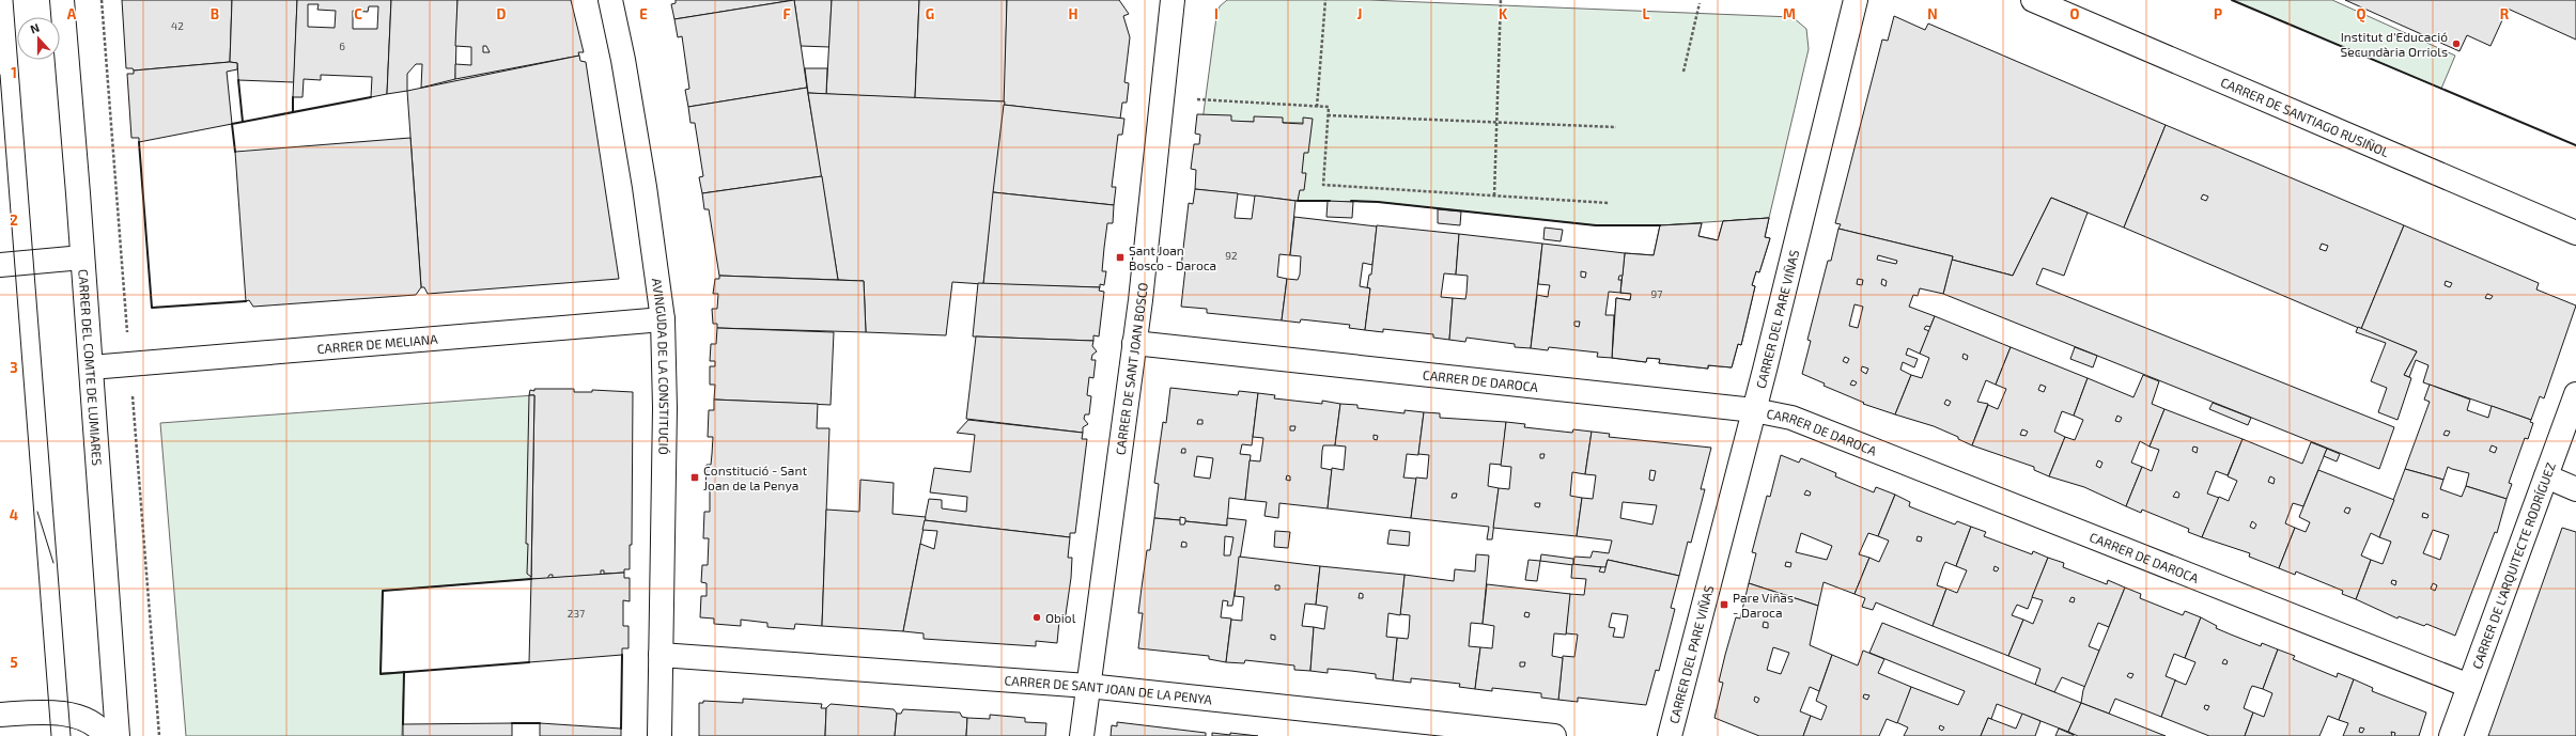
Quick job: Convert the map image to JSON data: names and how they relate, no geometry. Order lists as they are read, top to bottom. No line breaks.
{"streets":{"street":["CARRER DE SANTIAGO RUSIÑOL","CARRER DEL PARE VIÑAS","CARRER DE MELIANA","AVINGUDA DE LA CONSTITUCIÓ","CARRER DEL COMTE DE LUMIARES","CARRER DE SANT JOAN BOSCO","CARRER DE DAROCA","CARRER DE L'ARQUITECTE RODRÍGUEZ","CARRER DE SANT JOAN DE LA PENYA"]},"crossings":[["CARRER DEL PARE VIÑAS","CARRER DE DAROCA"],["CARRER DE MELIANA","AVINGUDA DE LA CONSTITUCIÓ"],["CARRER DE MELIANA","CARRER DEL COMTE DE LUMIARES"],["AVINGUDA DE LA CONSTITUCIÓ","CARRER DE SANT JOAN DE LA PENYA"],["CARRER DE SANT JOAN BOSCO","CARRER DE DAROCA"],["CARRER DE SANT JOAN BOSCO","CARRER DE SANT JOAN DE LA PENYA"],["CARRER DE DAROCA","CARRER DE L'ARQUITECTE RODRÍGUEZ"]],"places":{"other":["Institut d'Educació Secundària Orriols","Obiol"],"transit":["Sant Joan Bosco - Daroca","Constitució - Sant Joan de la Penya","Pare Viñas - Daroca"]},"house_numbers":["42","6","92","97","237"],"north":"top","grid":{"columns":["A","B","C","D","E","F","G","H","I","J","K","L","M","N","O","P","Q","R"],"rows":["1","2","3","4","5"]}}
